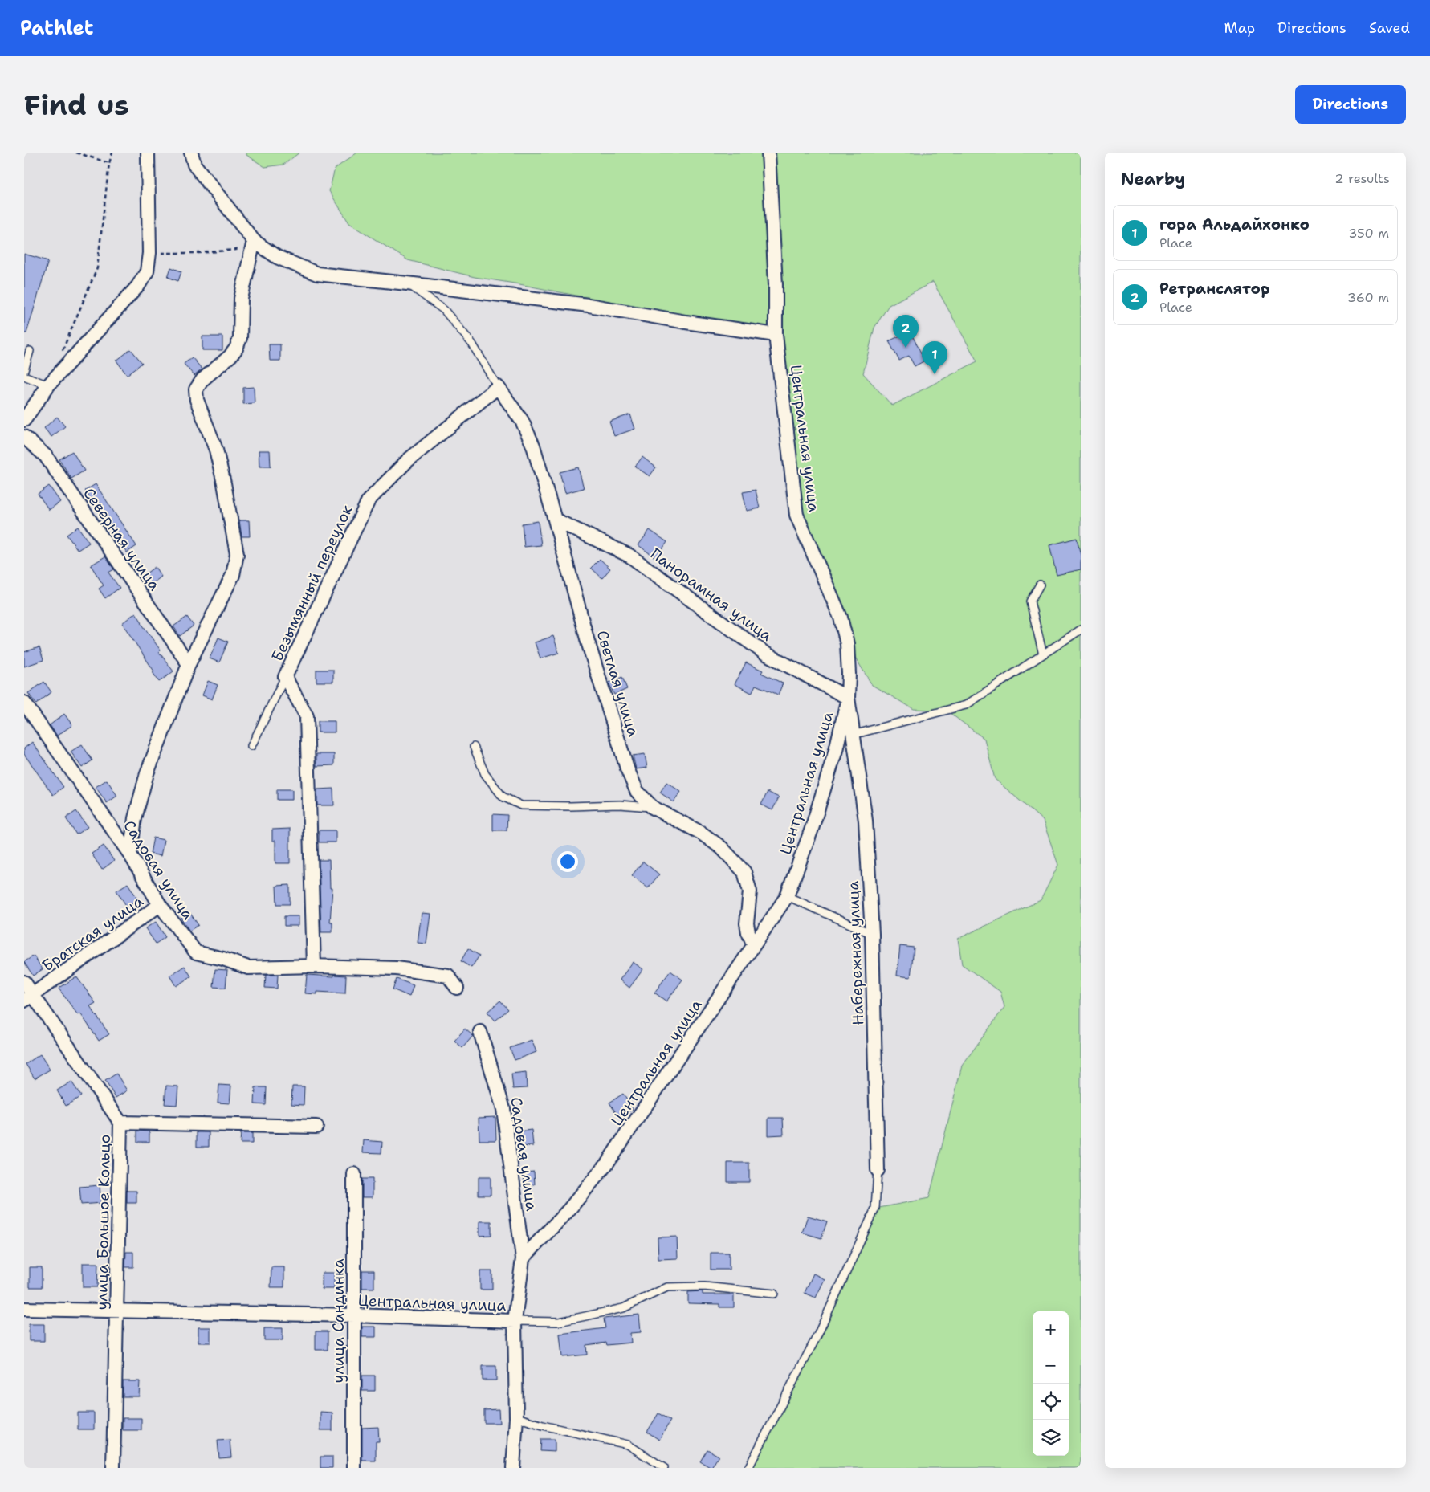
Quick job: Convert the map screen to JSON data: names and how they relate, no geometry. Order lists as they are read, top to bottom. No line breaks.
{"streets":{"street":["Центральная улица","Северная улица","Безымянный переулок","Панорамная улица","Светлая улица","Садовая улица","Братская улица","Набережная улица","улица Большое Кольцо","улица Сандинка"]},"crossings":[["Центральная улица","Панорамная улица"],["Центральная улица","Светлая улица"],["Центральная улица","Садовая улица"],["Центральная улица","Набережная улица"],["Центральная улица","улица Большое Кольцо"],["Центральная улица","улица Сандинка"],["Безымянный переулок","Светлая улица"],["Безымянный переулок","Садовая улица"],["Панорамная улица","Светлая улица"],["Панорамная улица","Набережная улица"],["Садовая улица","Братская улица"],["Братская улица","улица Большое Кольцо"]],"page":{"header":"Pathlet","nav":["Map","Directions","Saved"],"buttons":"Directions","title":"Find us","heading":["Nearby","2 results"],"list":[{"mark":"1","name":"гора Альдайхонко","note":"Place","value":"350 m"},{"mark":"2","name":"Ретранслятор","note":"Place","value":"360 m"}],"pins":["2","1"],"map_buttons":["+","−"]}}
